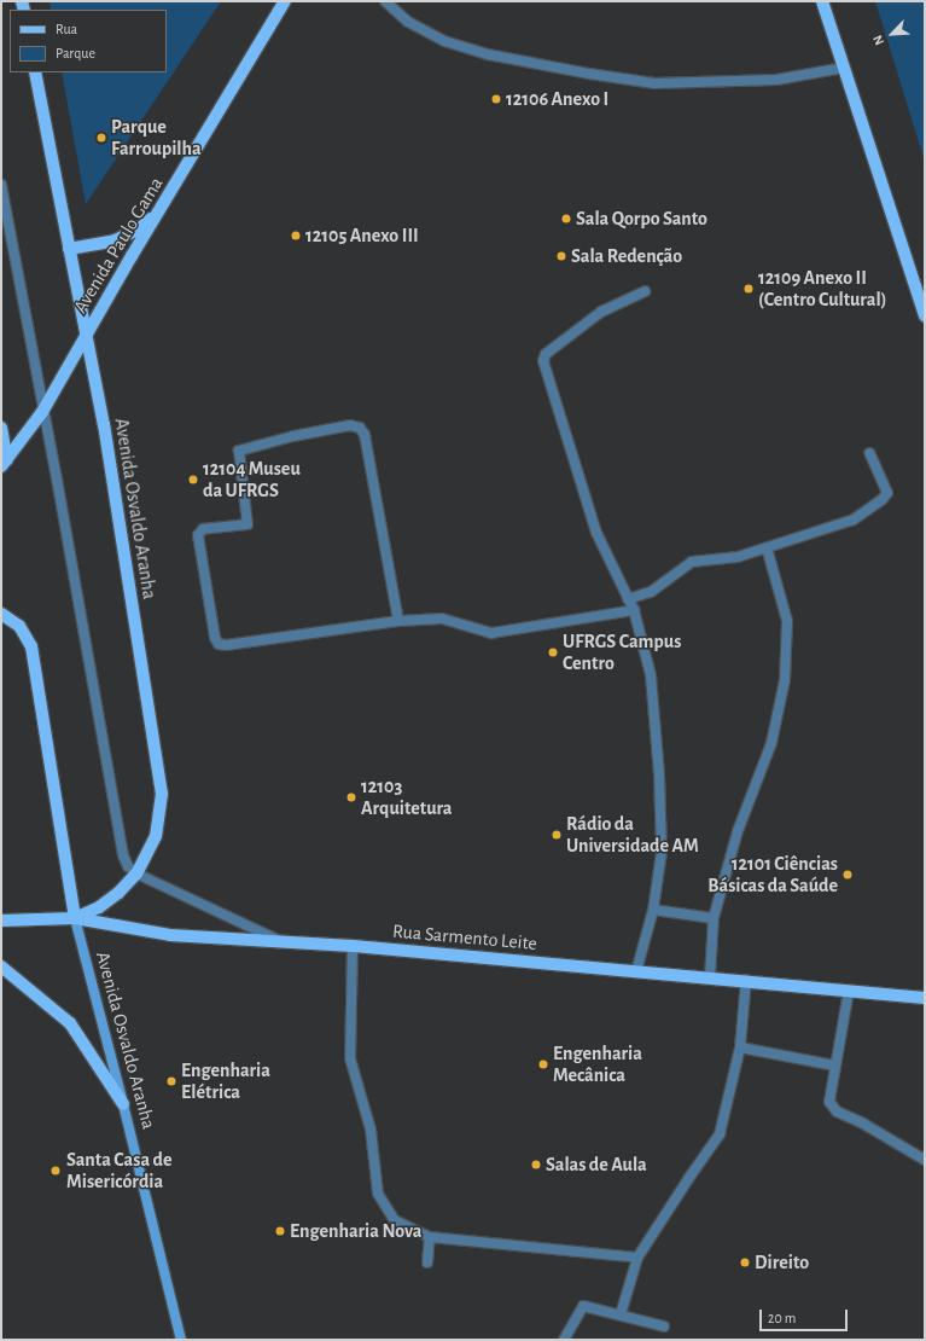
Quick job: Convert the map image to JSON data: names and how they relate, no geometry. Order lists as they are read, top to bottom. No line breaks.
{"streets":{"main road":["Avenida Paulo Gama","Avenida Osvaldo Aranha","Rua Sarmento Leite"]},"crossings":[["Avenida Paulo Gama","Avenida Osvaldo Aranha"],["Avenida Osvaldo Aranha","Rua Sarmento Leite"]],"places":["12106 Anexo I","Parque Farroupilha","Sala Qorpo Santo","12105 Anexo III","Sala Redenção","12109 Anexo II (Centro Cultural)","12104 Museu da UFRGS","UFRGS Campus Centro","12103 Arquitetura","Rádio da Universidade AM","12101 Ciências Básicas da Saúde","Engenharia Mecânica","Engenharia Elétrica","Salas de Aula","Santa Casa de Misericórdia","Engenharia Nova","Direito"],"legend":["Rua","Parque"],"scale_bar":"20 m","north":"bottom left"}
